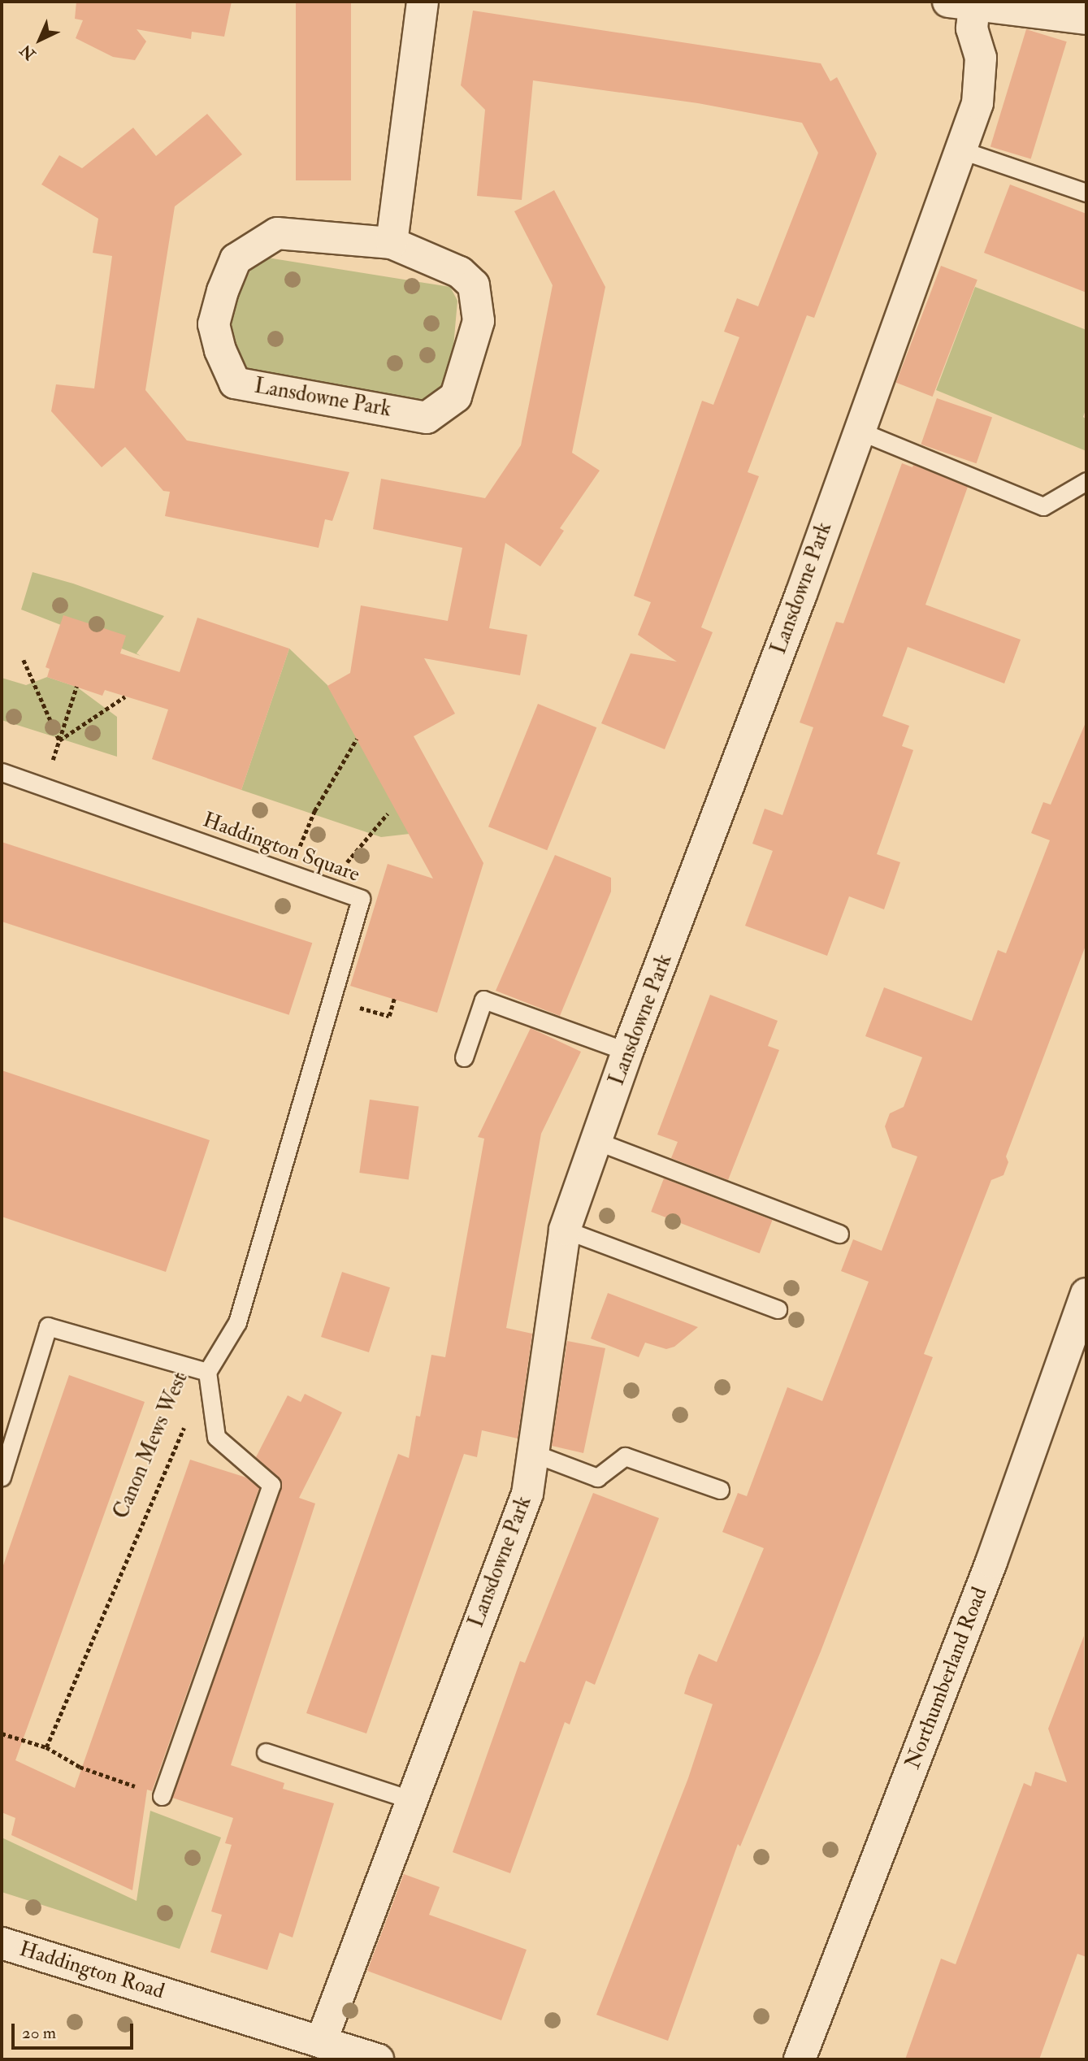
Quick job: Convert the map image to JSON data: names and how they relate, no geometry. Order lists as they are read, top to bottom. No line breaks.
{"streets":{"street":["Lansdowne Park","Northumberland Road","Haddington Road"],"lane":["Haddington Square","Canon Mews West"]},"crossings":[["Lansdowne Park","Haddington Road"],["Haddington Square","Canon Mews West"]],"scale_bar":"20 m","north":"bottom left"}
